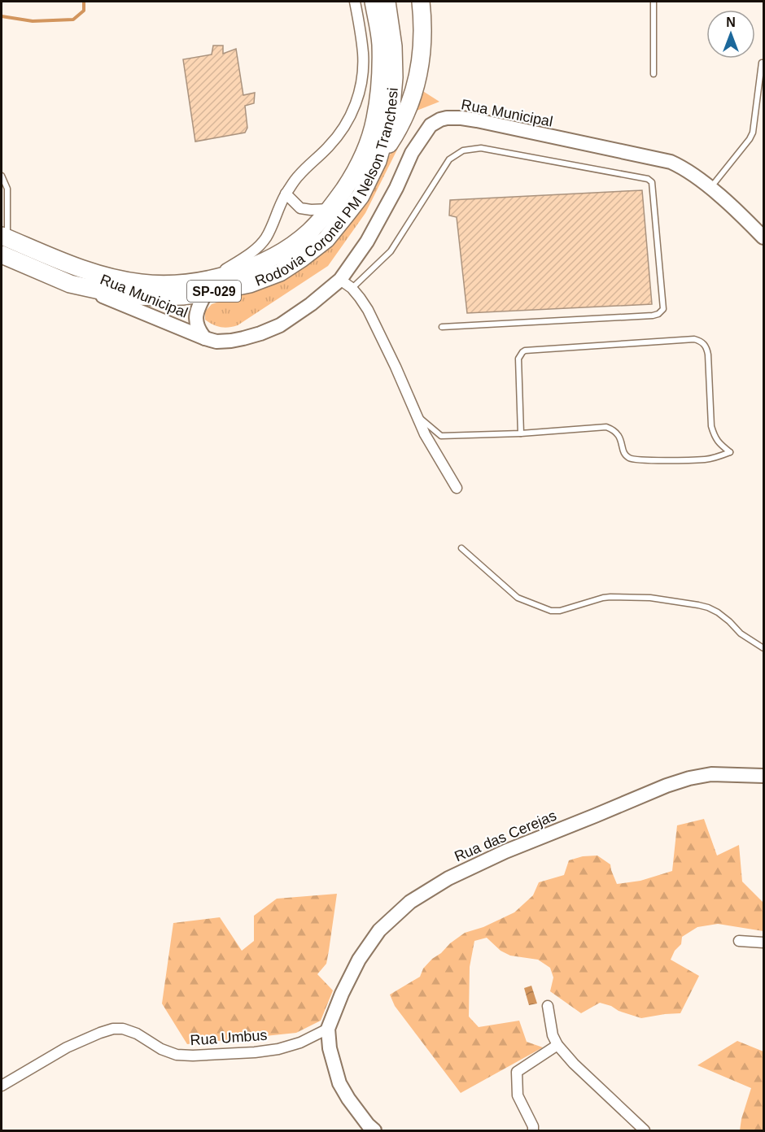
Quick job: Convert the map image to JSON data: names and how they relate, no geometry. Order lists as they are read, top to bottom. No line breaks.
{"streets":{"highway":["Rodovia Coronel PM Nelson Tranchesi","SP-029"],"main road":["Rua Municipal","Rua das Cerejas"],"street":["Rua Umbus"]},"crossings":[["Rua Municipal","Rodovia Coronel PM Nelson Tranchesi"],["Rua das Cerejas","Rua Umbus"]],"north":"top"}
